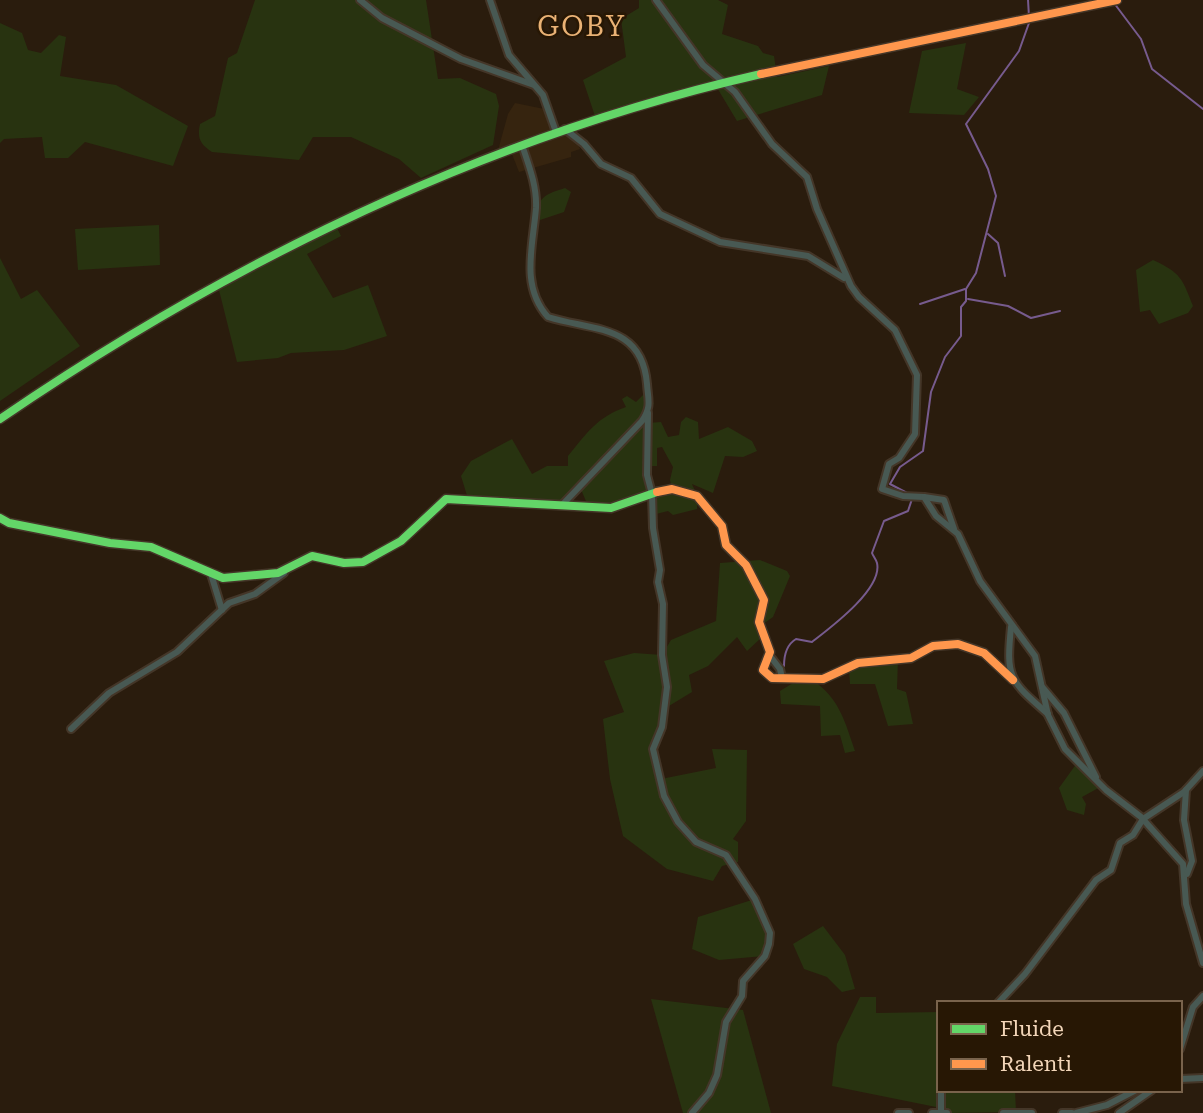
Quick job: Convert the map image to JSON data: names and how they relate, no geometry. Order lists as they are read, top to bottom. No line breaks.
{"districts":["GOBY"],"legend":["Fluide","Ralenti"]}
